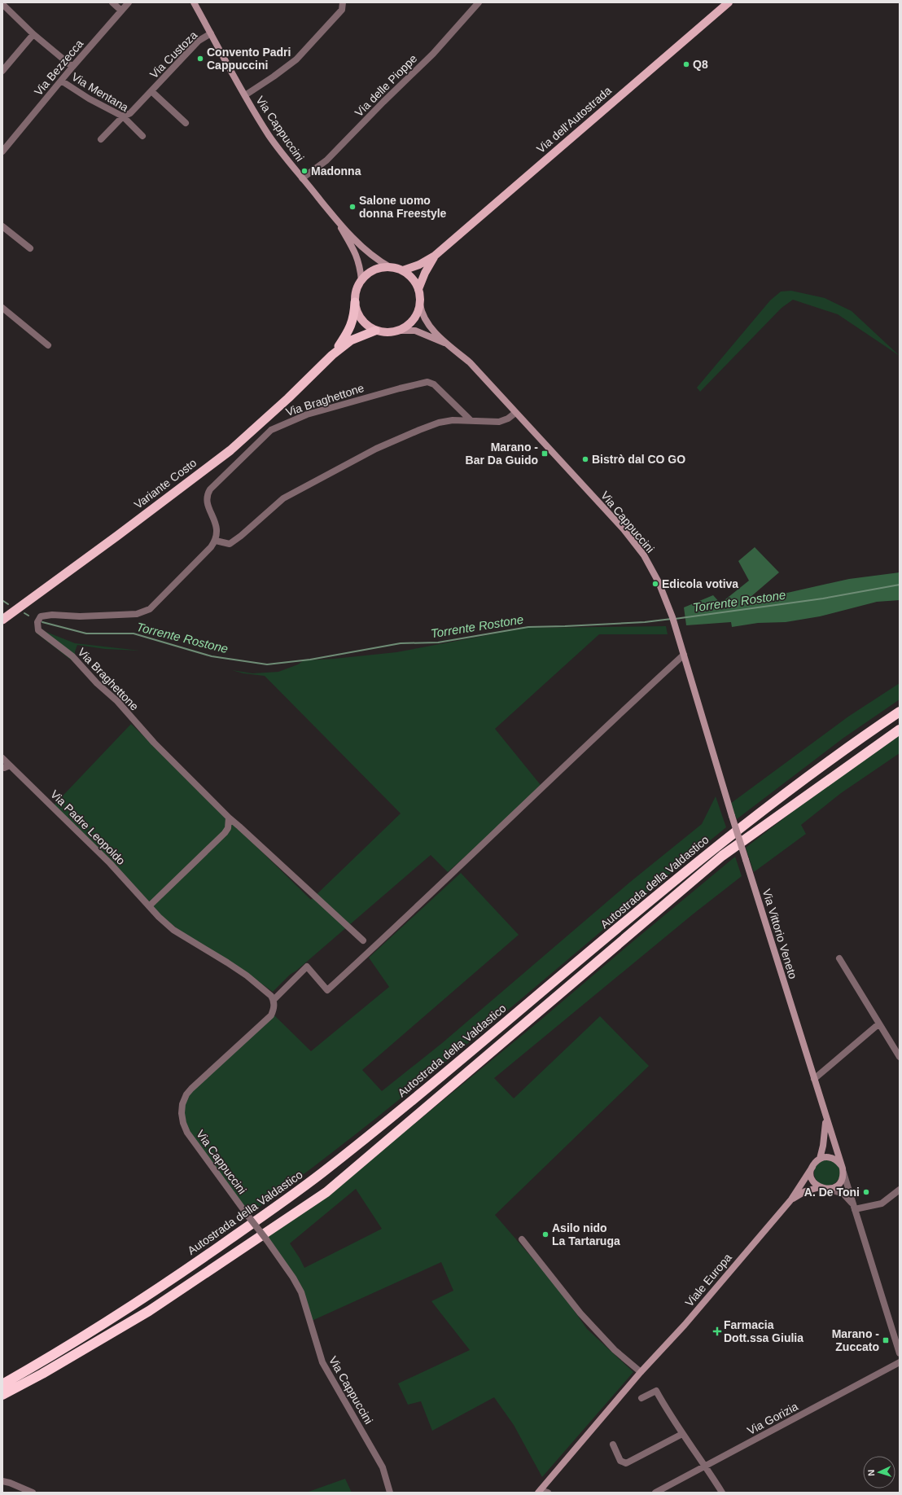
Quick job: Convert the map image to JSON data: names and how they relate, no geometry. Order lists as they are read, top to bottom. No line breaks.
{"streets":{"highway":["Variante Costo","Autostrada della Valdastico"],"main road":["Via dell'Autostrada","Via Cappuccini","Via Vittorio Veneto","Viale Europa"],"street":["Via Custoza","Via Bezzecca","Via delle Pioppe","Via Mentana","Via Braghettone","Via Padre Leopoldo","Via Gorizia"]},"crossings":[["Via Custoza","Via Mentana"],["Via Custoza","Via Cappuccini"],["Via Bezzecca","Via Mentana"],["Via delle Pioppe","Via Cappuccini"],["Via Cappuccini","Via Vittorio Veneto"],["Via Vittorio Veneto","Viale Europa"]],"water":["Torrente Rostone"],"places":{"other":["Convento Padri Cappuccini","Q8","Madonna","Salone uomo donna Freestyle","Bistrò dal CO GO","Edicola votiva","A. De Toni","Asilo nido La Tartaruga"],"transit":["Marano - Bar Da Guido","Marano - Zuccato"],"health":["Farmacia Dott.ssa Giulia"]},"north":"left"}
